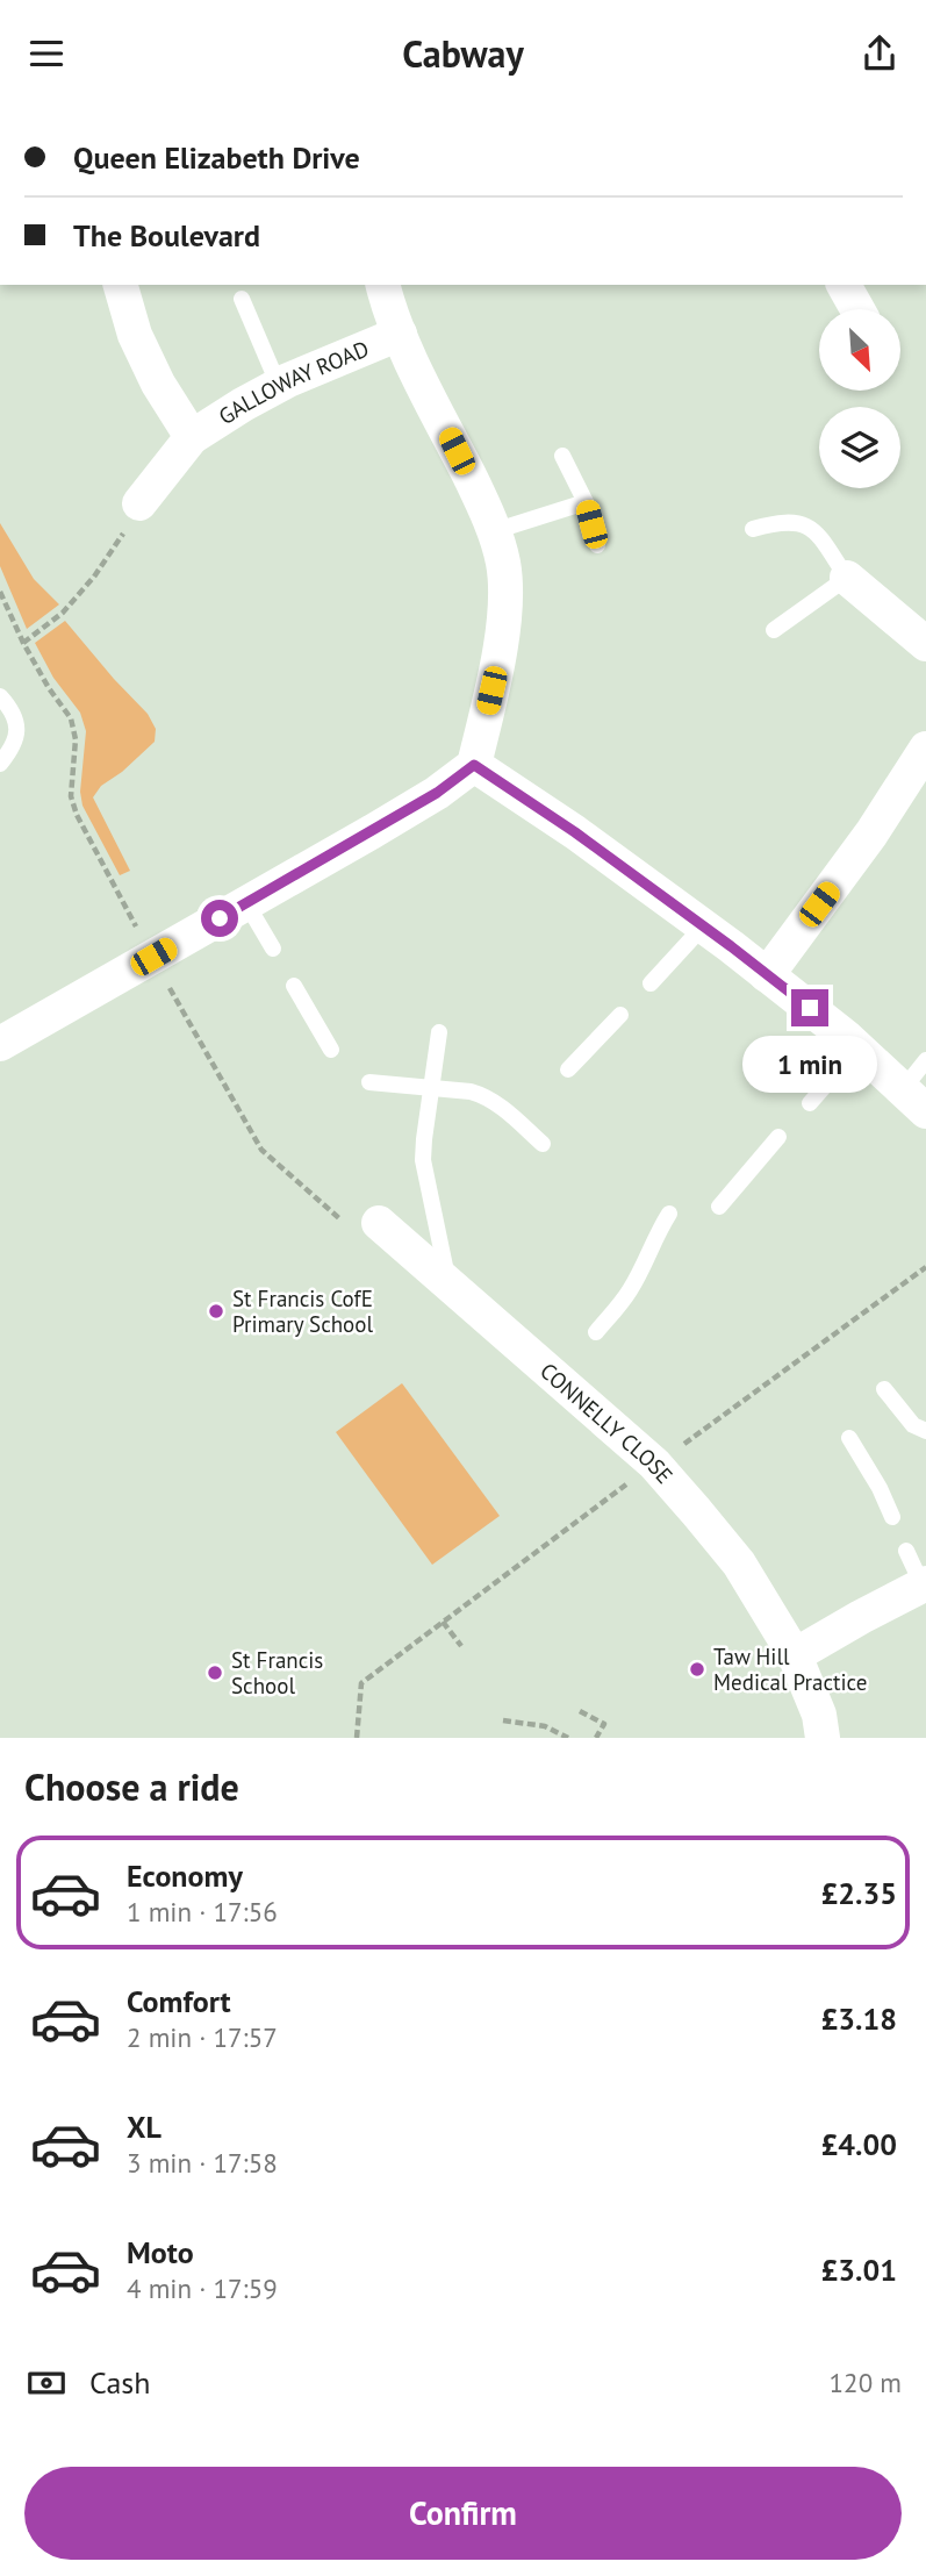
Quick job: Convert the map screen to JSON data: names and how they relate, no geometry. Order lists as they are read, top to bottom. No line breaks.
{"streets":{"street":["GALLOWAY ROAD","CONNELLY CLOSE"]},"places":["St Francis CofE Primary School","Taw Hill Medical Practice","St Francis School"],"north":"bottom right","page":{"header":"Cabway","banner":["Queen Elizabeth Drive","The Boulevard"],"bubble":"1 min","heading":"Choose a ride","list":[{"name":"Economy","note":"1 min · 17:56","value":"£2.35"},{"name":"Comfort","note":"2 min · 17:57","value":"£3.18"},{"name":"XL","note":"3 min · 17:58","value":"£4.00"},{"name":"Moto","note":"4 min · 17:59","value":"£3.01"}],"pay":["Cash","120 m"],"buttons":"Confirm"}}
